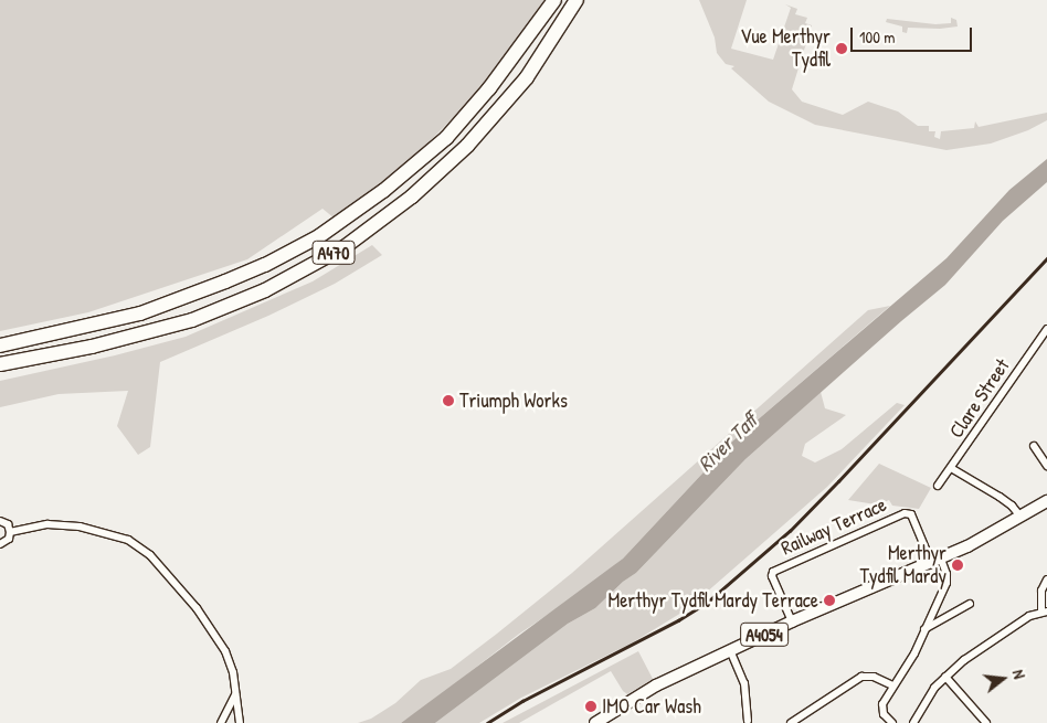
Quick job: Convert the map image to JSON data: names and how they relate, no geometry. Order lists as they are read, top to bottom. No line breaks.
{"streets":{"highway":["A470"],"main road":["A4054"],"street":["Clare Street","Railway Terrace"]},"crossings":[["Railway Terrace","A4054"]],"water":["River Taff"],"places":["Vue Merthyr Tydfil","Triumph Works","Merthyr Tydfil Mardy","Merthyr Tydfil Mardy Terrace","IMO Car Wash"],"scale_bar":"100 m","north":"right"}
